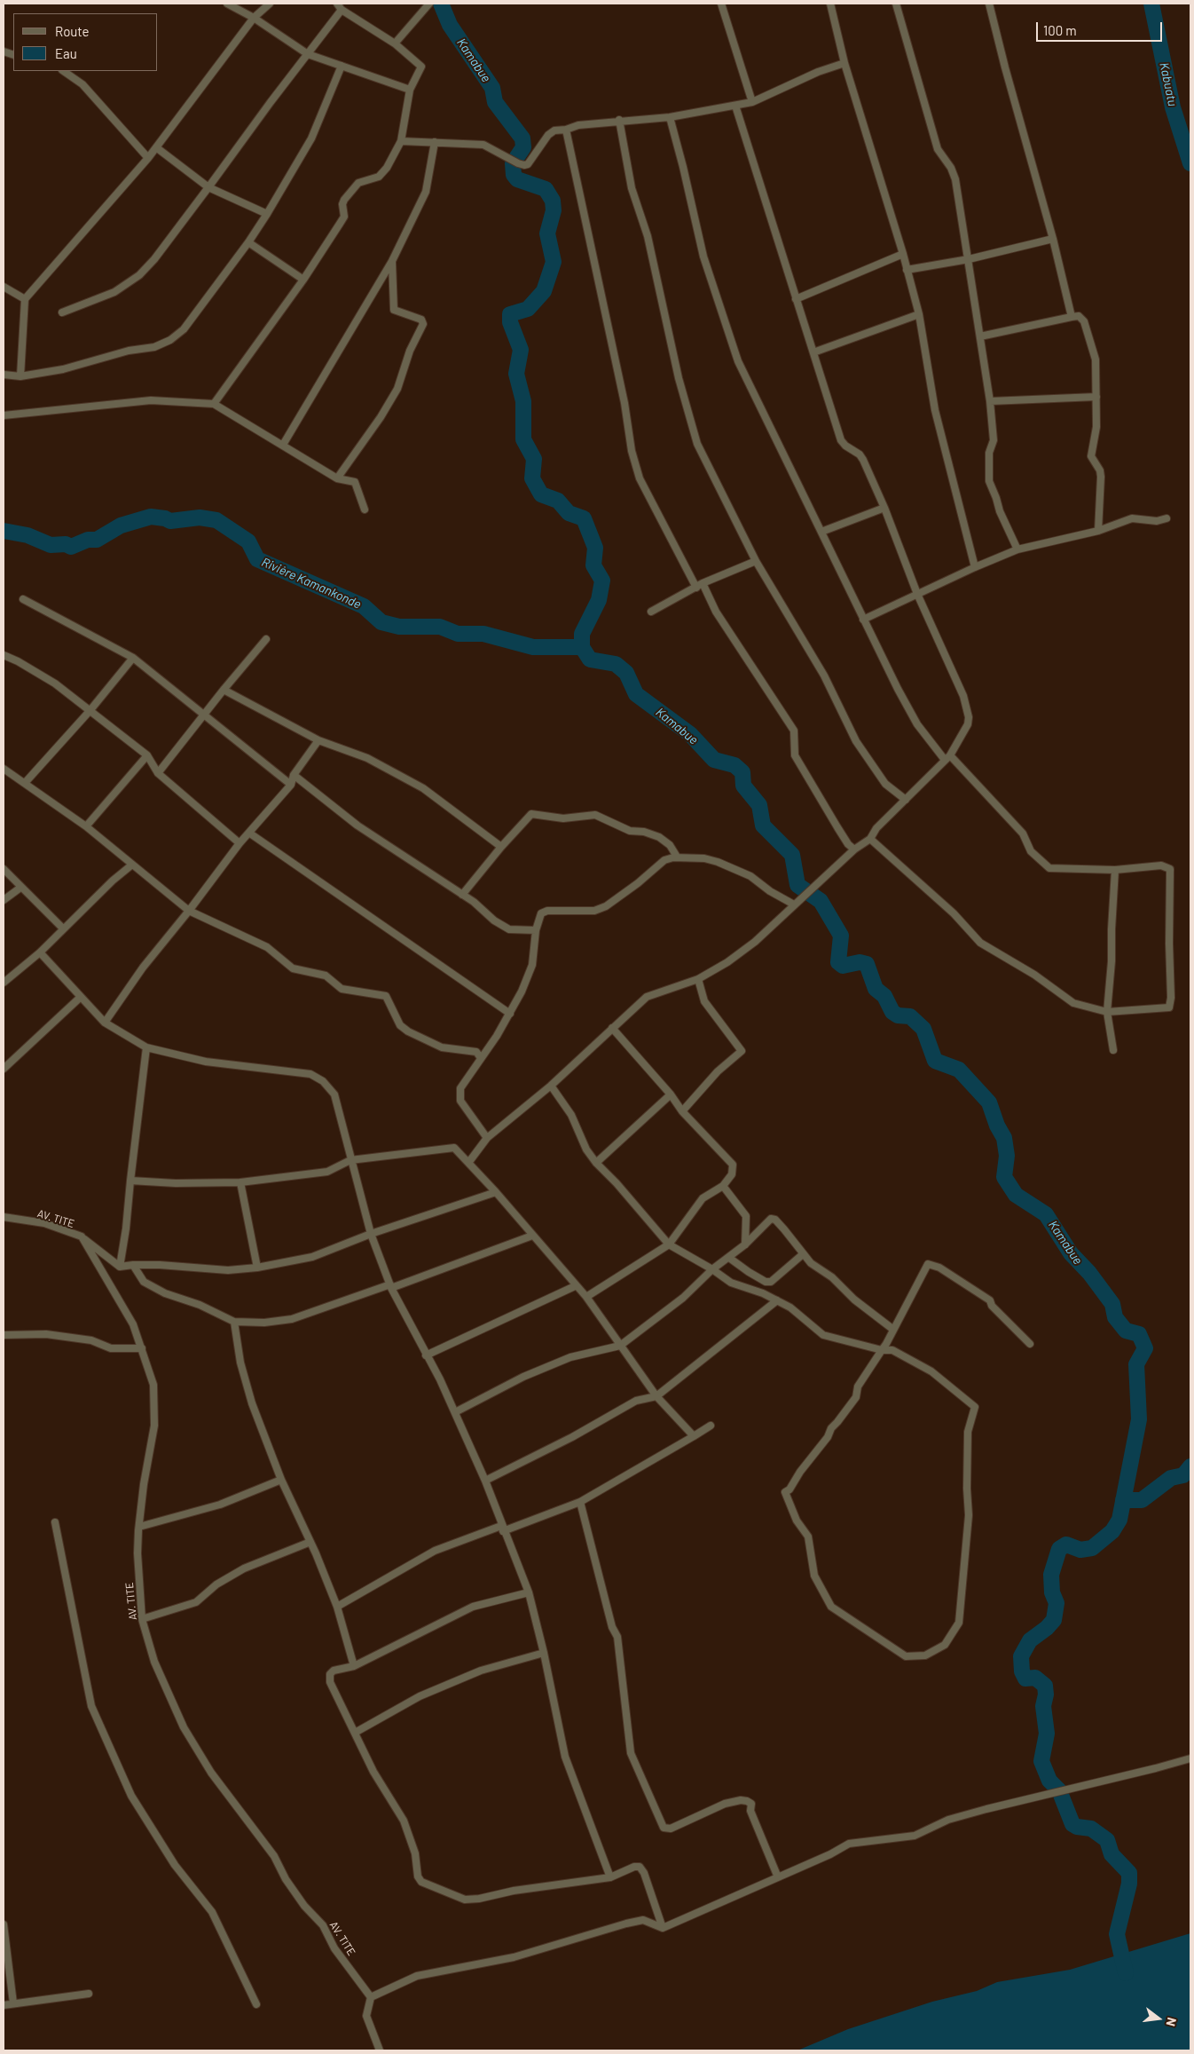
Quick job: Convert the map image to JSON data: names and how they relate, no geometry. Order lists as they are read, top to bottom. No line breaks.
{"streets":{"street":["AV. TITE"]},"water":["Kamabue","Kabuatu","Rivière Kamankonde"],"legend":["Route","Eau"],"scale_bar":"100 m","north":"right"}
